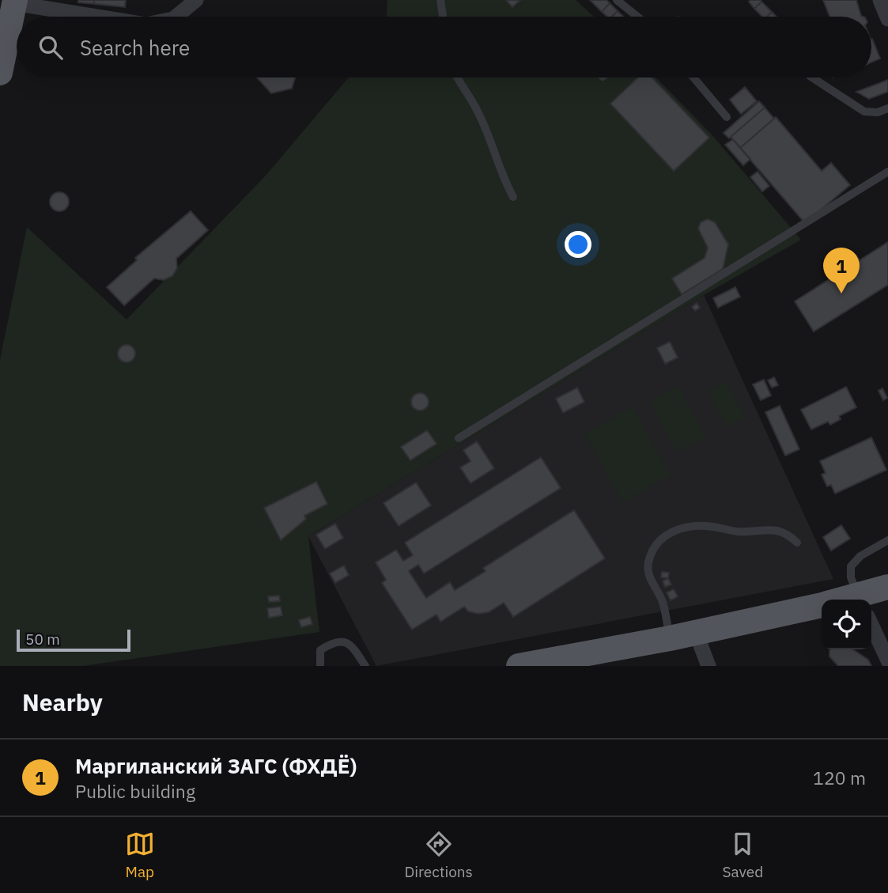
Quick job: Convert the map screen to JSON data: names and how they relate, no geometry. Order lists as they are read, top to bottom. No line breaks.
{"scale_bar":"50 m","page":{"search":"Search here","pins":"1","scale":"50 m","heading":"Nearby","list":[{"mark":"1","name":"Маргиланский ЗАГС (ФХДЁ)","note":"Public building","value":"120 m"}],"nav":["Map","Directions","Saved"]}}
